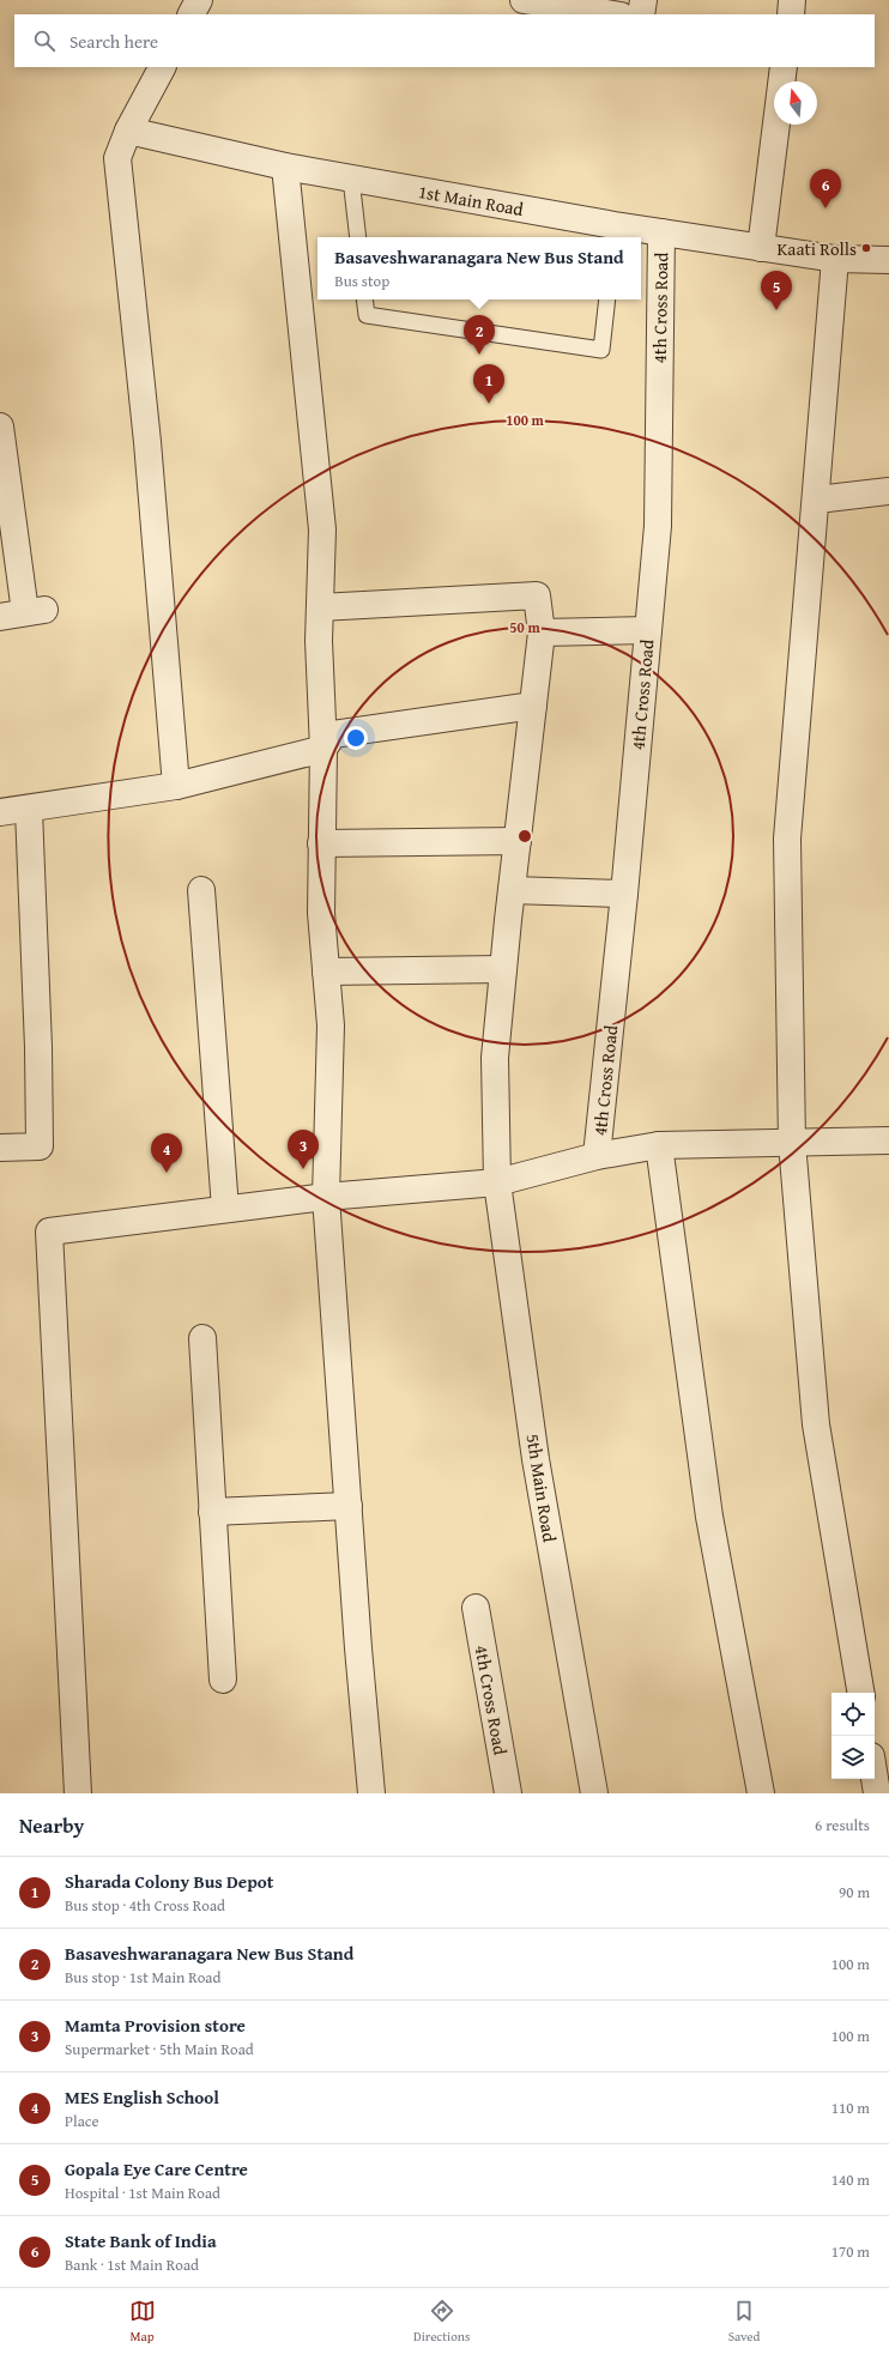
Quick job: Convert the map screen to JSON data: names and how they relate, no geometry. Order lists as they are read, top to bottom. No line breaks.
{"streets":{"street":["1st Main Road","4th Cross Road","5th Main Road"]},"crossings":[["1st Main Road","4th Cross Road"]],"places":["Kaati Rolls"],"north":"top","page":{"search":"Search here","pins":["6","5","2","1","3","4"],"popup":["Basaveshwaranagara New Bus Stand","Bus stop"],"heading":["Nearby","6 results"],"list":[{"mark":"1","name":"Sharada Colony Bus Depot","note":"Bus stop · 4th Cross Road","value":"90 m"},{"mark":"2","name":"Basaveshwaranagara New Bus Stand","note":"Bus stop · 1st Main Road","value":"100 m"},{"mark":"3","name":"Mamta Provision store","note":"Supermarket · 5th Main Road","value":"100 m"},{"mark":"4","name":"MES English School","note":"Place","value":"110 m"},{"mark":"5","name":"Gopala Eye Care Centre","note":"Hospital · 1st Main Road","value":"140 m"},{"mark":"6","name":"State Bank of India","note":"Bank · 1st Main Road","value":"170 m"}],"nav":["Map","Directions","Saved"]},"rings":["100 m","50 m"]}
